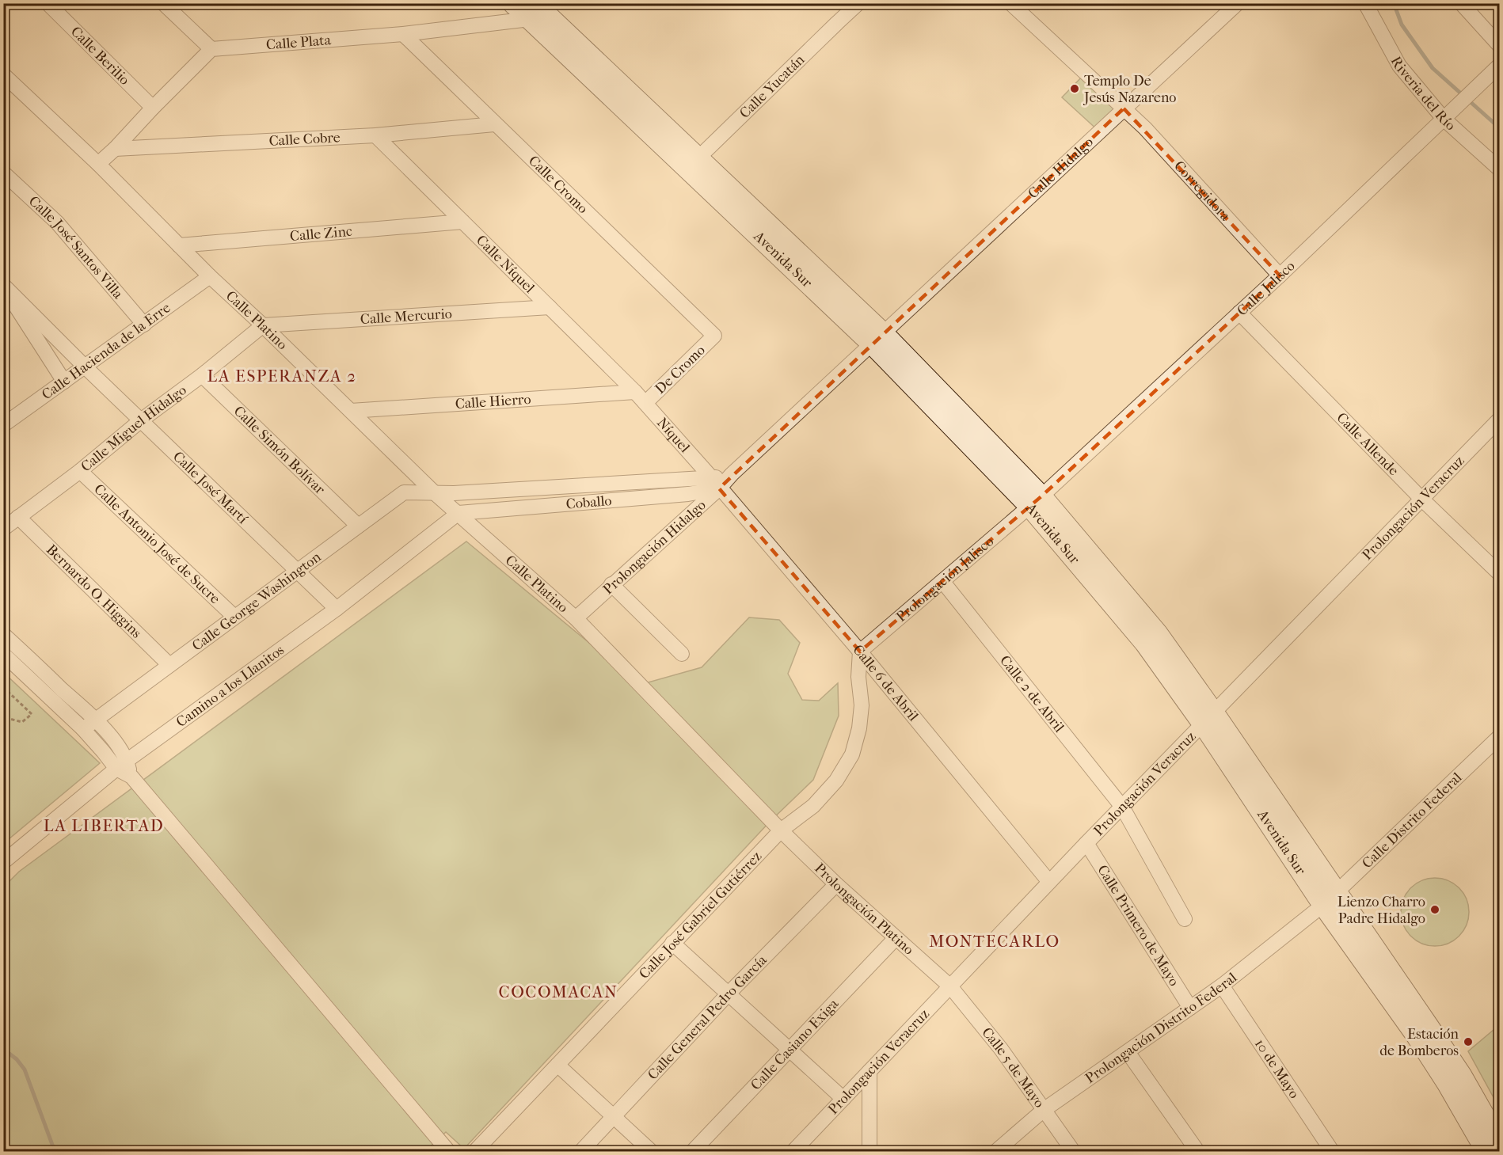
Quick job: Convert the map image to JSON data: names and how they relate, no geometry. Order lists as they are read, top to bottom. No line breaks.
{"streets":{"main road":["Avenida Sur"],"street":["Calle Plata","Calle Berilio","Calle Yucatán","Riveria del Río","Calle Cobre","Calle Hidalgo","Calle Cromo","Corregidora","Calle Zinc","Calle José Santos Villa","Calle Níquel","Calle Jalisco","Calle Mercurio","Calle Platino","Calle Hacienda de la Erre","De Cromo","Calle Hierro","Calle Miguel Hidalgo","Níquel","Calle Allende","Calle Simón Bolívar","Calle José Martí","Coballo","Prolongación Veracruz","Calle Antonio José de Sucre","Prolongación Hidalgo","Prolongación Jalisco","Bernardo O. Higgins","Calle George Washington","Calle 6 de Abril","Camino a los Llanitos","Calle 2 de Abril","Calle Distrito Federal","Prolongación Platino","Calle José Gabriel Gutiérrez","Calle Primero de Mayo","Calle General Pedro García","Prolongación Distrito Federal","Calle Casiano Exiga","Calle 5 de Mayo","10 de Mayo"]},"crossings":[["Calle Plata","Calle Cromo"],["Calle Plata","Avenida Sur"],["Calle Yucatán","Avenida Sur"],["Riveria del Río","Calle Jalisco"],["Calle Cobre","Calle Cromo"],["Calle Cobre","Calle Níquel"],["Calle Hidalgo","Corregidora"],["Calle Hidalgo","Avenida Sur"],["Calle Hidalgo","Prolongación Hidalgo"],["Calle Cromo","De Cromo"],["Corregidora","Calle Jalisco"],["Calle Zinc","Calle Níquel"],["Calle Zinc","Calle Platino"],["Calle José Santos Villa","Calle Hacienda de la Erre"],["Avenida Sur","Calle Jalisco"],["Avenida Sur","Prolongación Veracruz"],["Avenida Sur","Prolongación Hidalgo"],["Avenida Sur","Prolongación Jalisco"],["Avenida Sur","Calle Distrito Federal"],["Avenida Sur","Prolongación Distrito Federal"],["Calle Níquel","Calle Mercurio"],["Calle Níquel","Calle Hierro"],["Calle Níquel","Níquel"],["Calle Jalisco","Calle Allende"],["Calle Jalisco","Prolongación Jalisco"],["Calle Mercurio","Calle Platino"],["Calle Mercurio","Calle Miguel Hidalgo"],["Calle Platino","Calle Hacienda de la Erre"],["Calle Platino","Calle Hierro"],["Calle Platino","Calle Miguel Hidalgo"],["Calle Platino","Coballo"],["Calle Platino","Prolongación Hidalgo"],["Calle Platino","Calle George Washington"],["Calle Platino","Camino a los Llanitos"],["Calle Platino","Prolongación Platino"],["Calle Platino","Calle José Gabriel Gutiérrez"],["Calle Hacienda de la Erre","Calle José Martí"],["De Cromo","Níquel"],["Calle Hierro","Níquel"],["Calle Miguel Hidalgo","Calle Simón Bolívar"],["Calle Miguel Hidalgo","Calle José Martí"],["Calle Miguel Hidalgo","Calle Antonio José de Sucre"],["Calle Miguel Hidalgo","Bernardo O. Higgins"],["Níquel","Coballo"],["Níquel","Prolongación Hidalgo"],["Níquel","Calle 6 de Abril"],["Calle Allende","Prolongación Veracruz"],["Calle Simón Bolívar","Calle George Washington"],["Calle José Martí","Calle George Washington"],["Calle José Martí","Camino a los Llanitos"],["Coballo","Prolongación Hidalgo"],["Coballo","Calle George Washington"],["Coballo","Calle 6 de Abril"],["Coballo","Camino a los Llanitos"],["Prolongación Veracruz","Calle 6 de Abril"],["Prolongación Veracruz","Calle 2 de Abril"],["Prolongación Veracruz","Prolongación Platino"],["Prolongación Veracruz","Calle Primero de Mayo"],["Prolongación Veracruz","Calle 5 de Mayo"],["Calle Antonio José de Sucre","Calle George Washington"],["Prolongación Hidalgo","Calle 6 de Abril"],["Prolongación Jalisco","Calle 6 de Abril"],["Prolongación Jalisco","Calle 2 de Abril"],["Prolongación Jalisco","Calle José Gabriel Gutiérrez"],["Bernardo O. Higgins","Calle George Washington"],["Calle 6 de Abril","Calle José Gabriel Gutiérrez"],["Calle Distrito Federal","Prolongación Distrito Federal"],["Prolongación Platino","Calle José Gabriel Gutiérrez"],["Prolongación Platino","Calle General Pedro García"],["Prolongación Platino","Calle Casiano Exiga"],["Prolongación Platino","Calle 5 de Mayo"],["Calle Primero de Mayo","Prolongación Distrito Federal"],["Prolongación Distrito Federal","Calle 5 de Mayo"],["Prolongación Distrito Federal","10 de Mayo"]],"districts":["LA ESPERANZA 2","LA LIBERTAD","MONTECARLO","COCOMACAN"],"places":["Templo De Jesús Nazareno","Lienzo Charro Padre Hidalgo","Estación de Bomberos"]}
